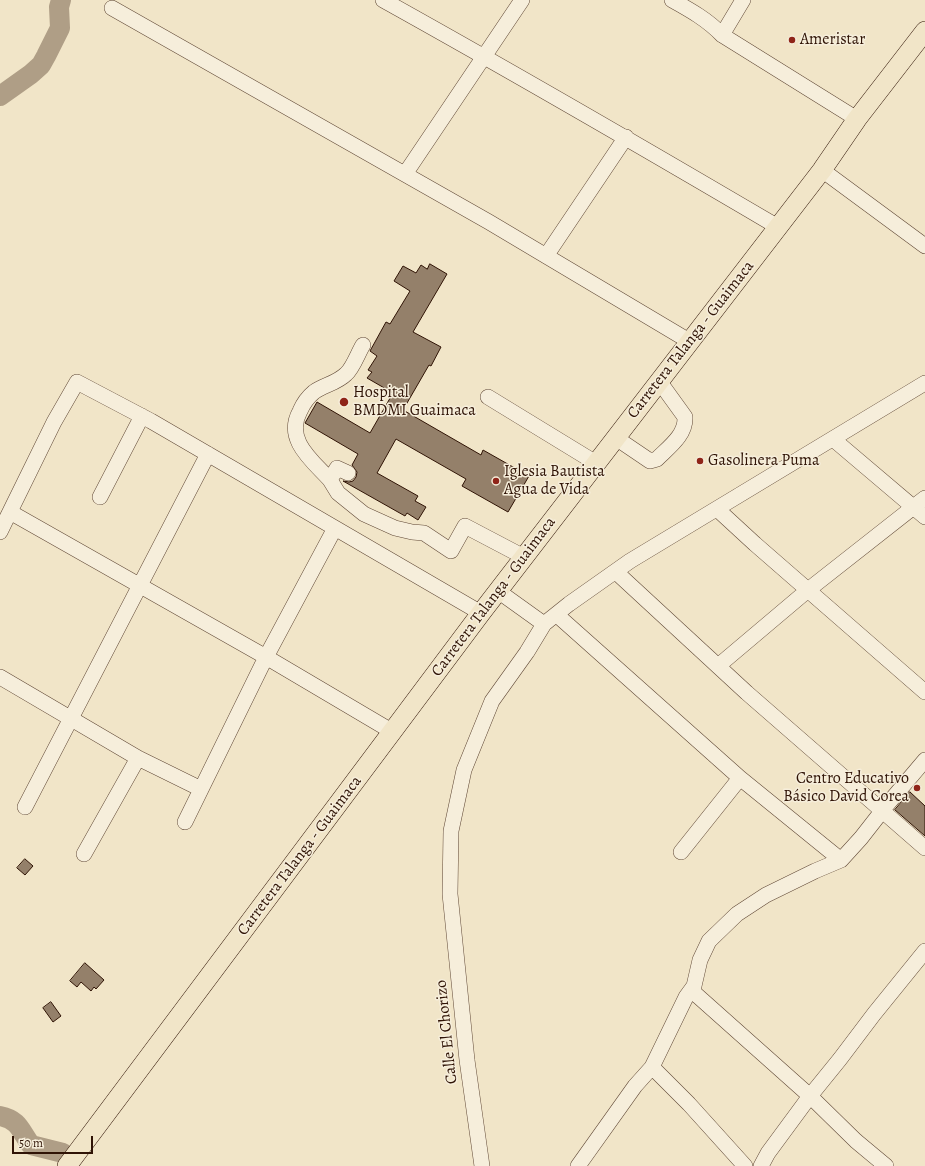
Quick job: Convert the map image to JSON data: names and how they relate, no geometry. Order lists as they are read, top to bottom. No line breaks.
{"streets":{"main road":["Carretera Talanga - Guaimaca"],"street":["Calle El Chorizo"]},"places":["Ameristar","Hospital BMDMI Guaimaca","Gasolinera Puma","Iglesia Bautista Agua de Vida","Centro Educativo Básico David Corea"],"scale_bar":"50 m"}
